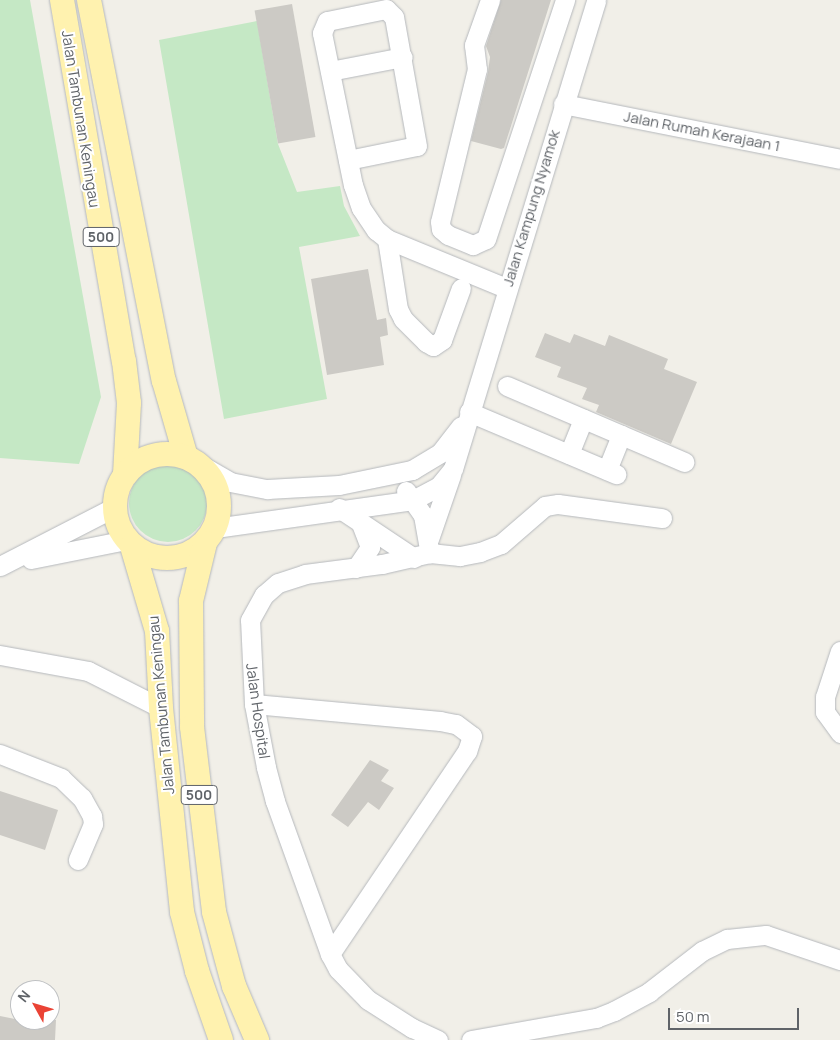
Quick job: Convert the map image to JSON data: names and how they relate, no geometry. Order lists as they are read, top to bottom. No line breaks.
{"streets":{"main road":["Jalan Tambunan Keningau","500"],"street":["Jalan Rumah Kerajaan 1","Jalan Kampung Nyamok","Jalan Hospital"]},"crossings":[["Jalan Tambunan Keningau","Jalan Kampung Nyamok"],["Jalan Tambunan Keningau","500"],["Jalan Rumah Kerajaan 1","Jalan Kampung Nyamok"],["Jalan Kampung Nyamok","500"]],"scale_bar":"50 m","north":"top left"}
